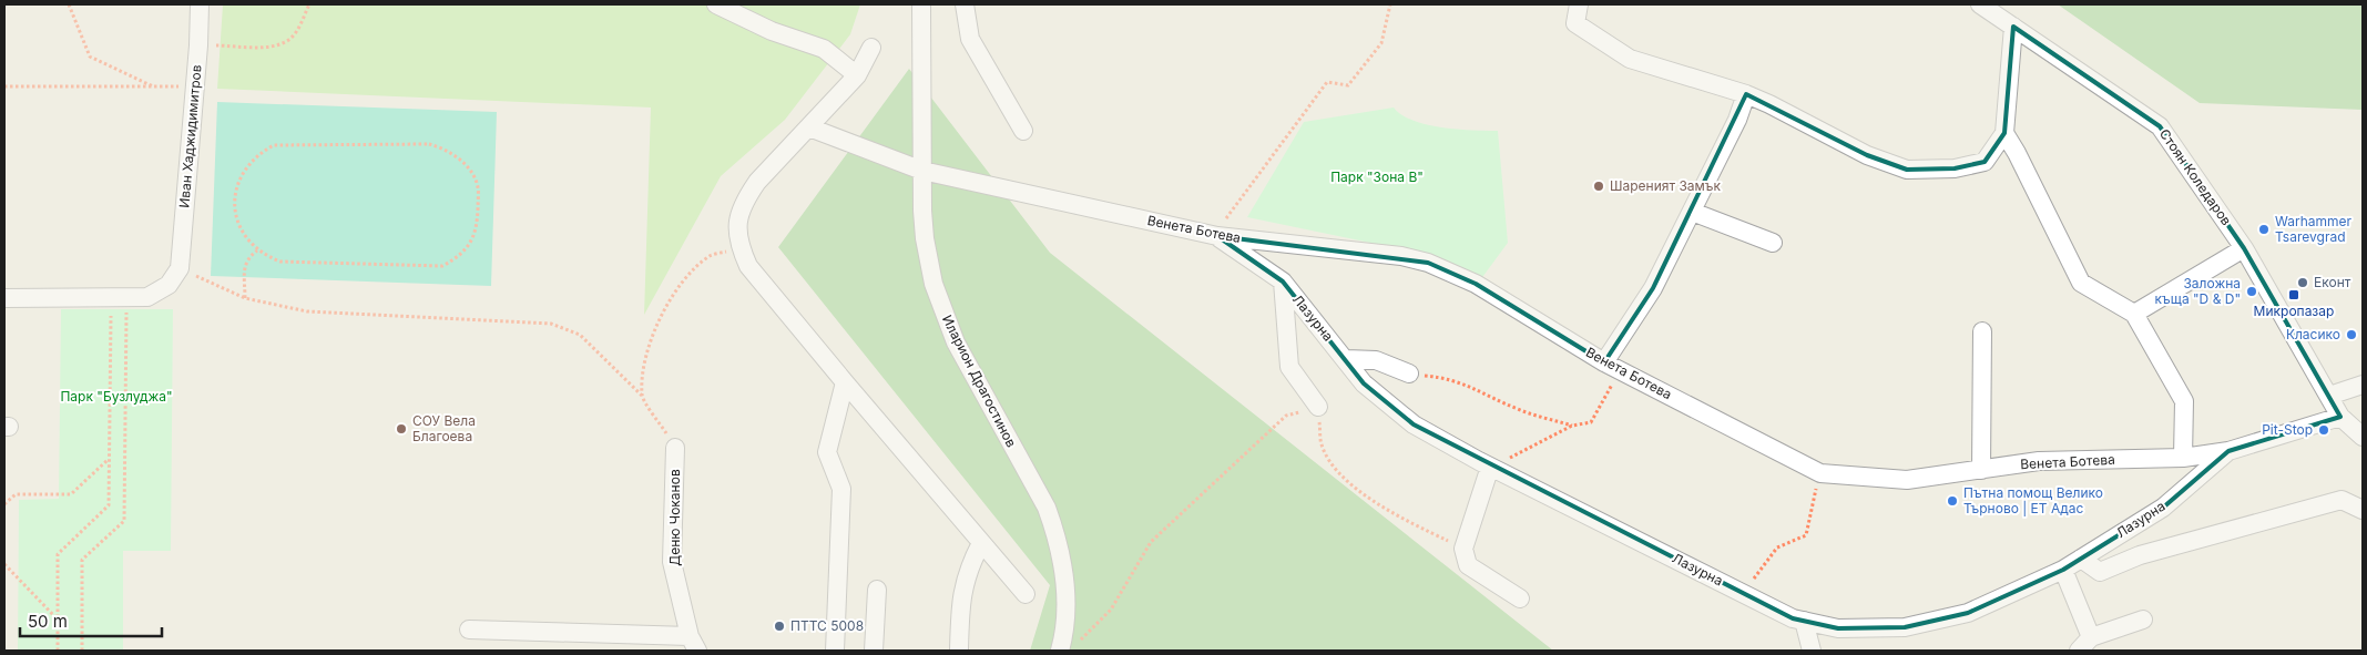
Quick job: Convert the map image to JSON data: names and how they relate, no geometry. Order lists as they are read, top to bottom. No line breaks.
{"streets":{"street":["Иван Хаджидимитров","Стоян Коледаров","Венета Ботева","Лазурна","Иларион Драгостинов","Деню Чоканов"]},"crossings":[["Стоян Коледаров","Венета Ботева"],["Венета Ботева","Лазурна"],["Венета Ботева","Иларион Драгостинов"]],"parks":["Парк \"Зона В\"","Парк \"Бузлуджа\""],"places":{"other":["Шареният Замък","Warhammer Tsarevgrad","Еконт","Заложна къща \"D & D\"","Класико","СОУ Вела Благоева","Pit-Stop","Пътна помощ Велико Търново | ЕТ Адас","ПТТС 5008"],"transit":["Микропазар"]},"scale_bar":"50 m"}
